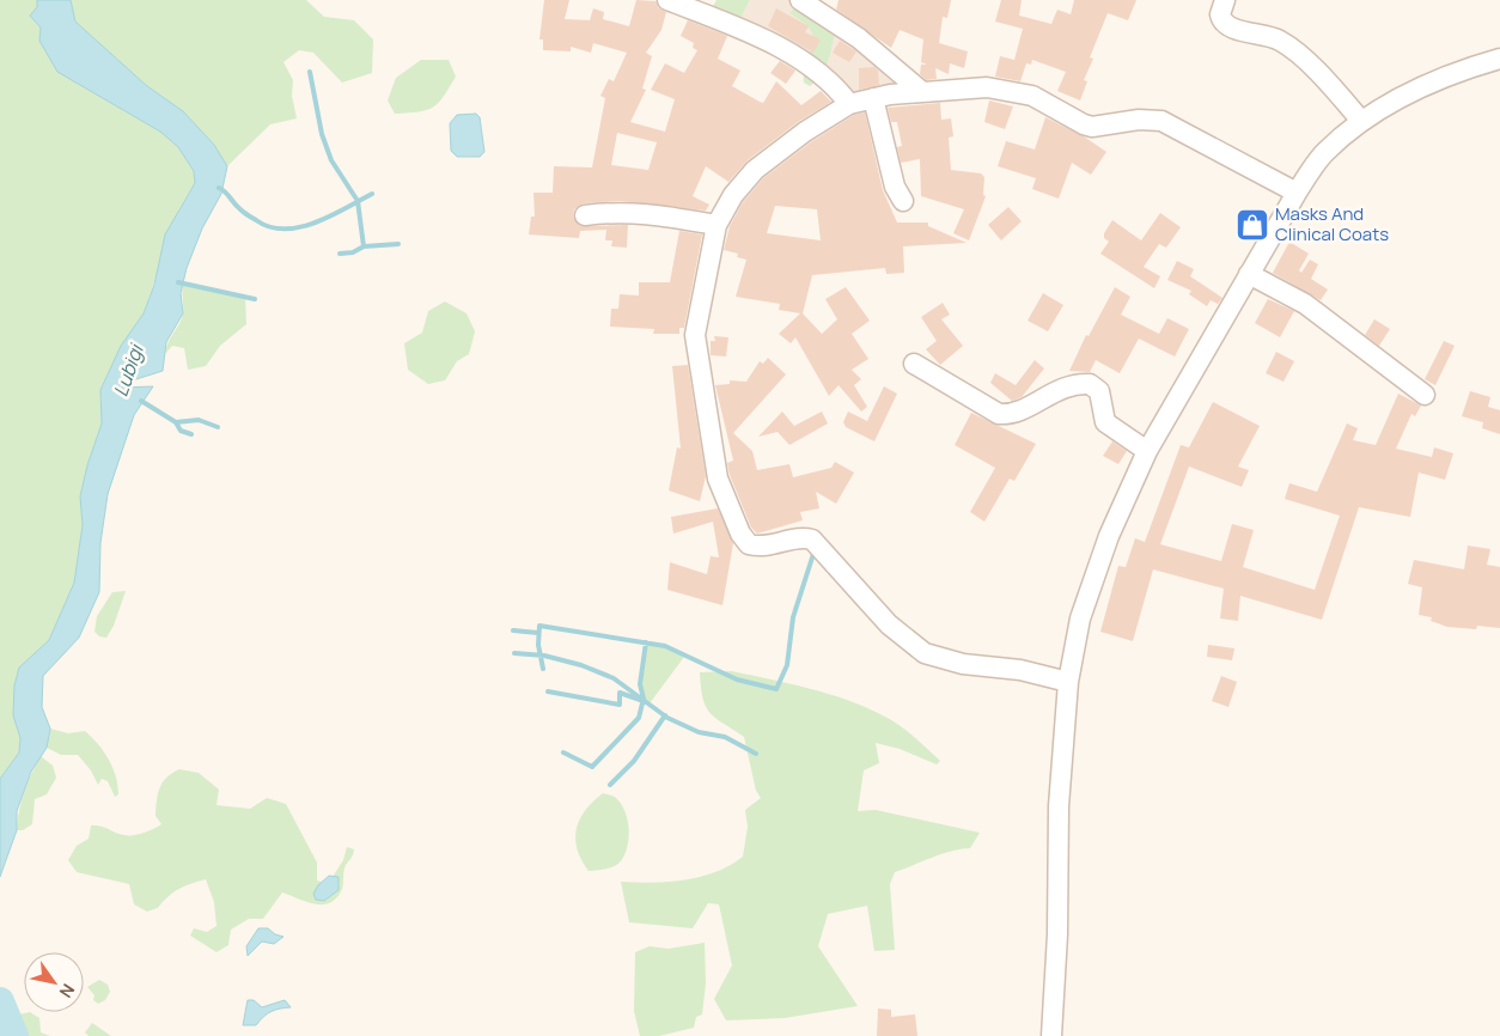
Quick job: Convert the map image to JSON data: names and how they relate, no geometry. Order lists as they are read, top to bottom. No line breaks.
{"water":["Lubigi"],"places":{"shop":["Masks And Clinical Coats"]},"north":"bottom right"}
